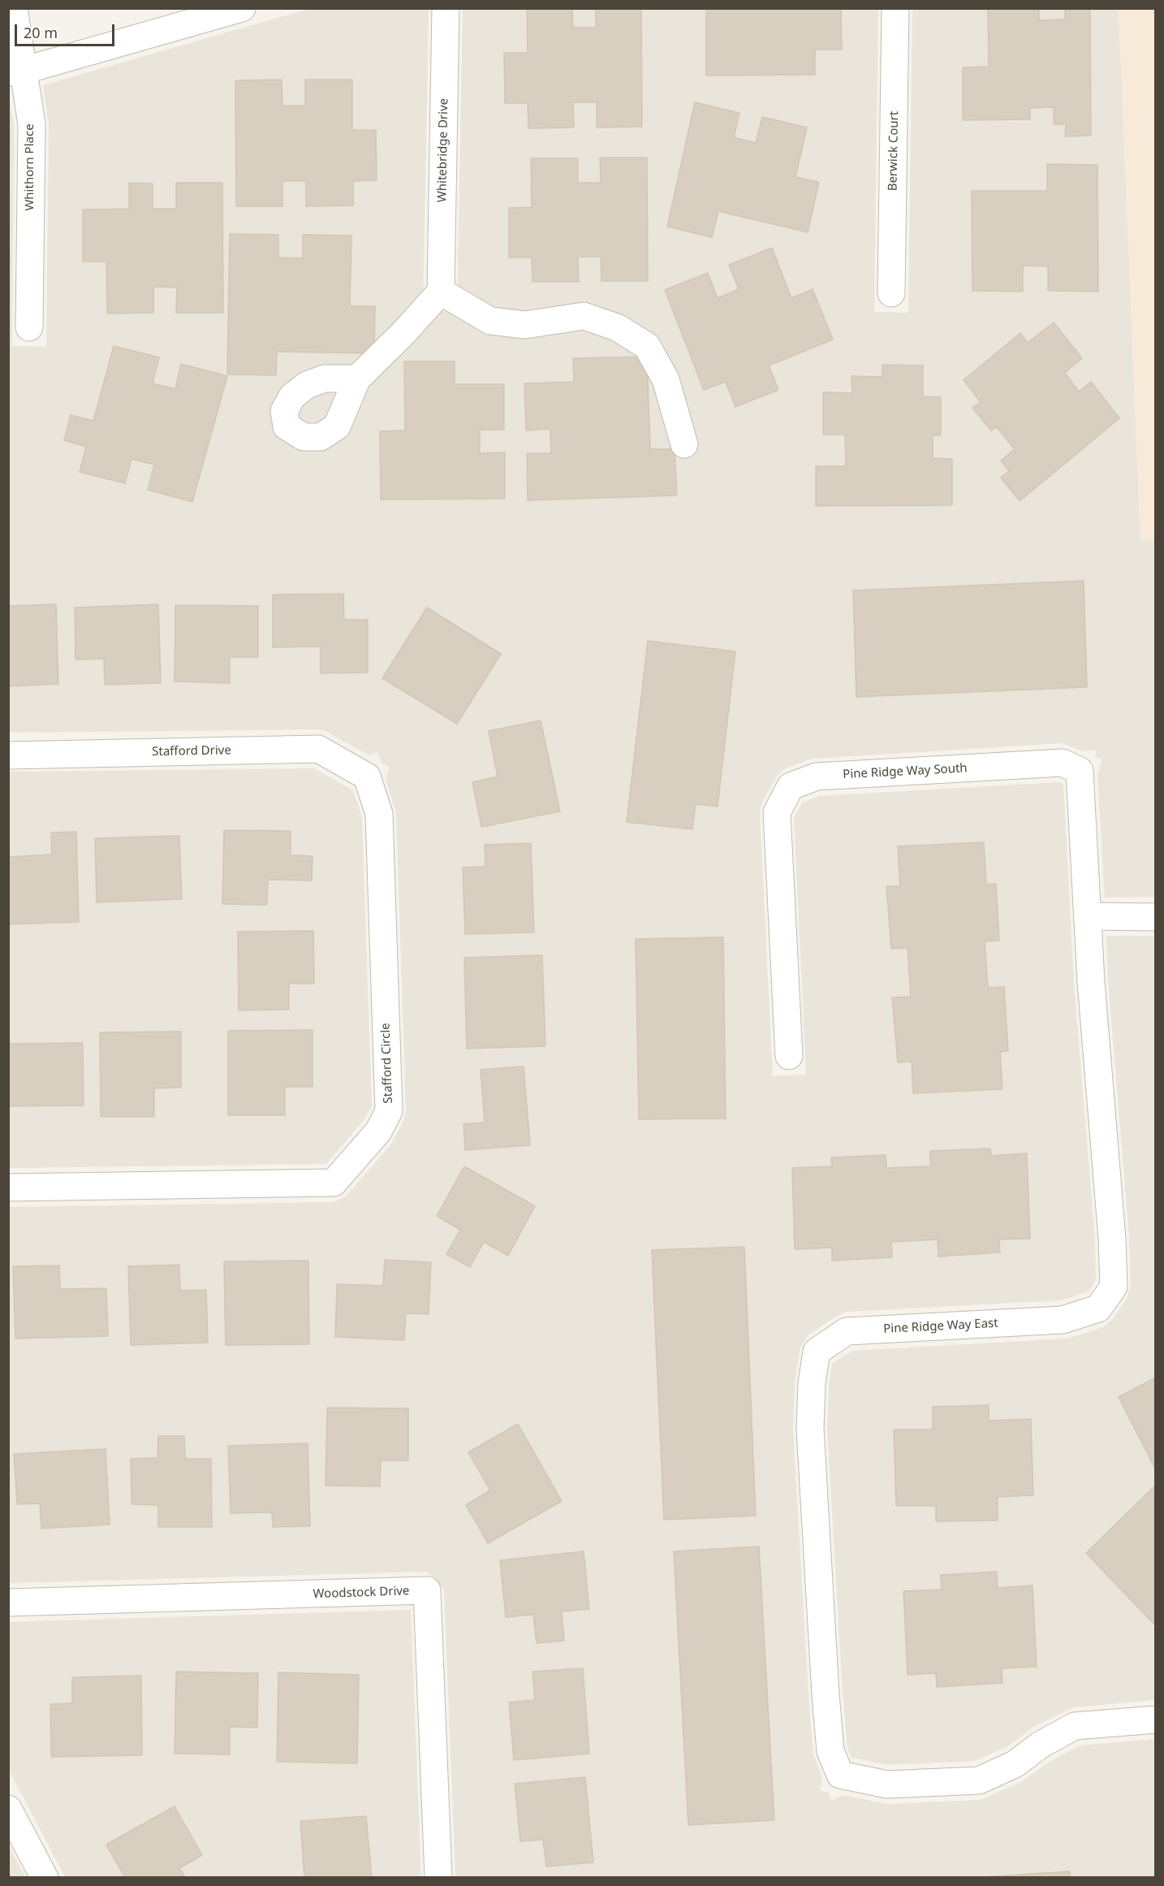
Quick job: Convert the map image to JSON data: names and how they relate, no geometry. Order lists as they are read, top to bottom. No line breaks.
{"streets":{"street":["Whitebridge Drive","Berwick Court","Whithorn Place","Stafford Drive","Pine Ridge Way South","Stafford Circle","Pine Ridge Way East","Woodstock Drive"]},"crossings":[["Stafford Drive","Stafford Circle"],["Pine Ridge Way South","Pine Ridge Way East"]],"scale_bar":"20 m"}
